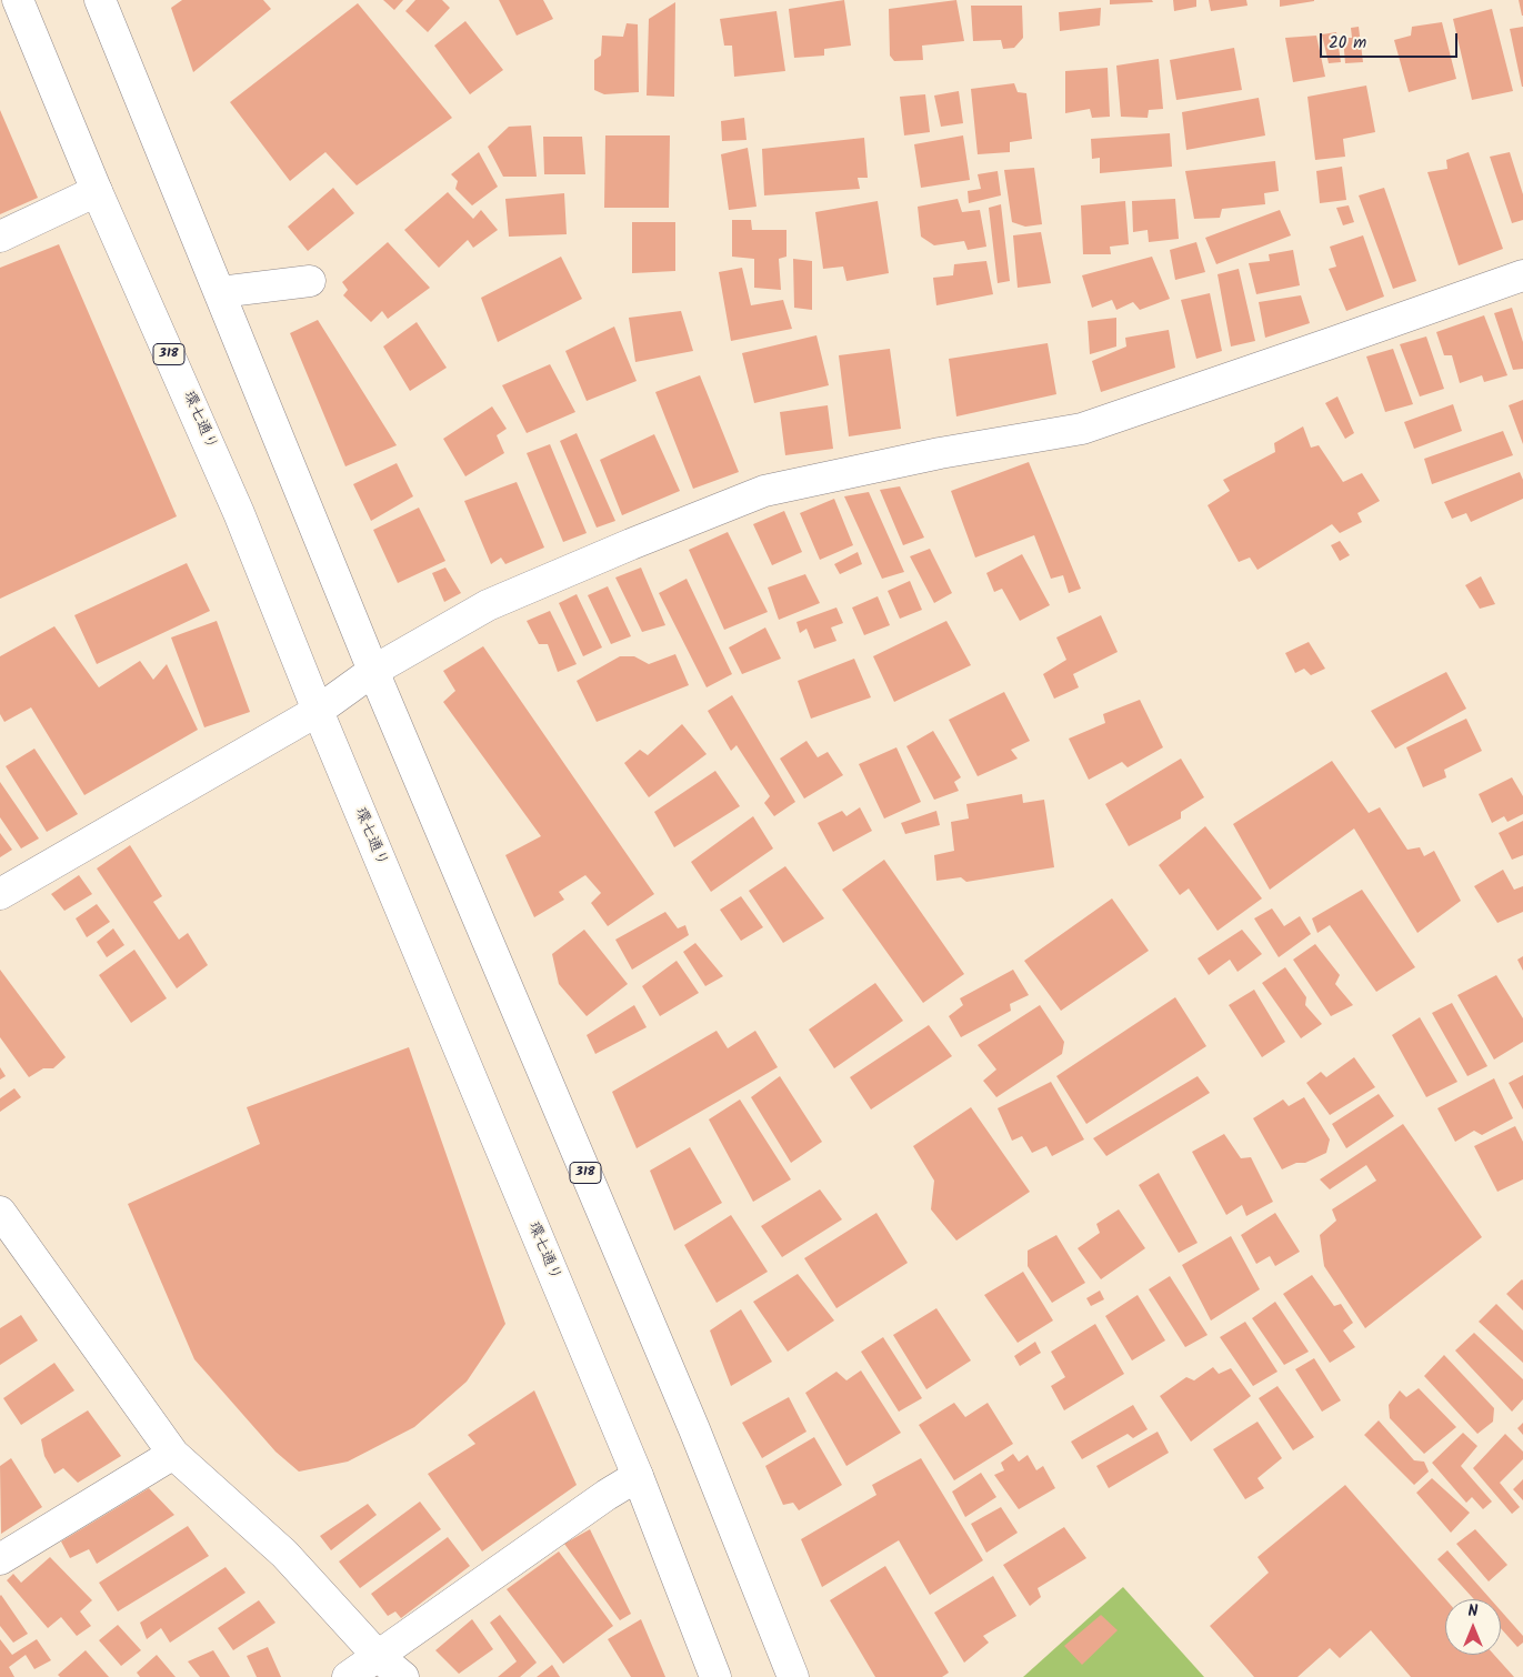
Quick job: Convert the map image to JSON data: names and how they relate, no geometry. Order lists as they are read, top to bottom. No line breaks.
{"streets":{"main road":["318","環七通り"]},"scale_bar":"20 m","north":"top"}
